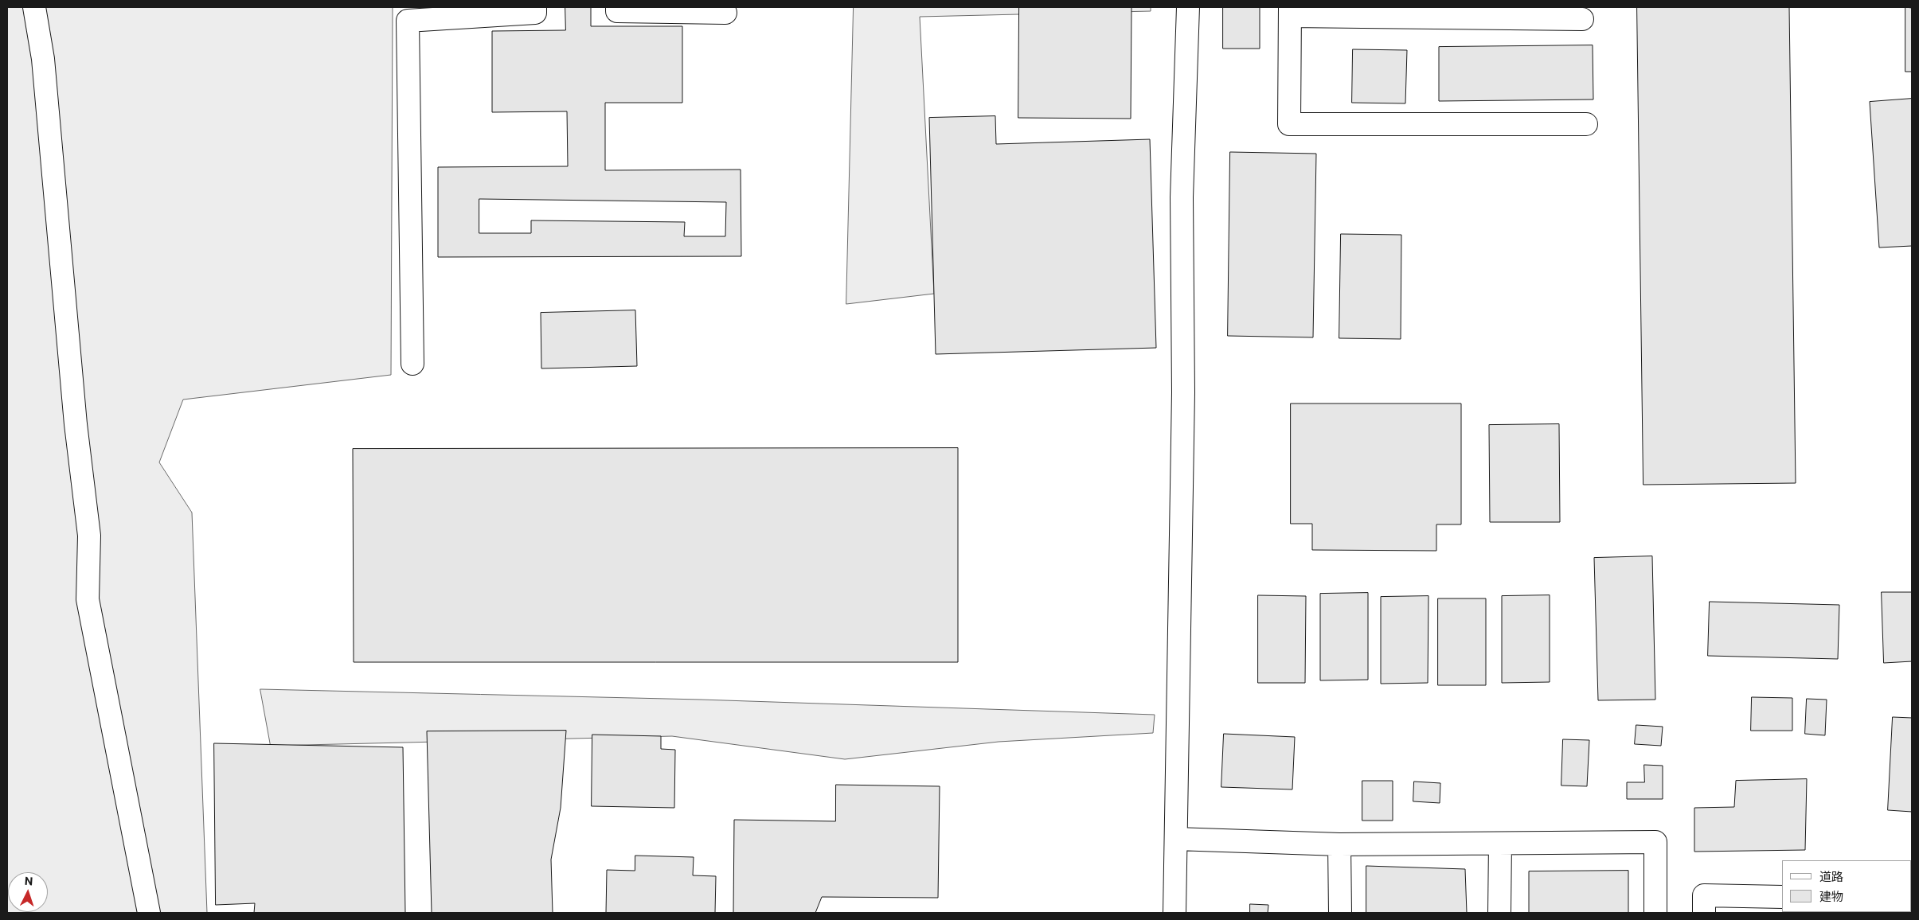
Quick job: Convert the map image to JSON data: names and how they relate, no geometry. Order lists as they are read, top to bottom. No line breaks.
{"legend":["道路","建物"],"north":"top"}
